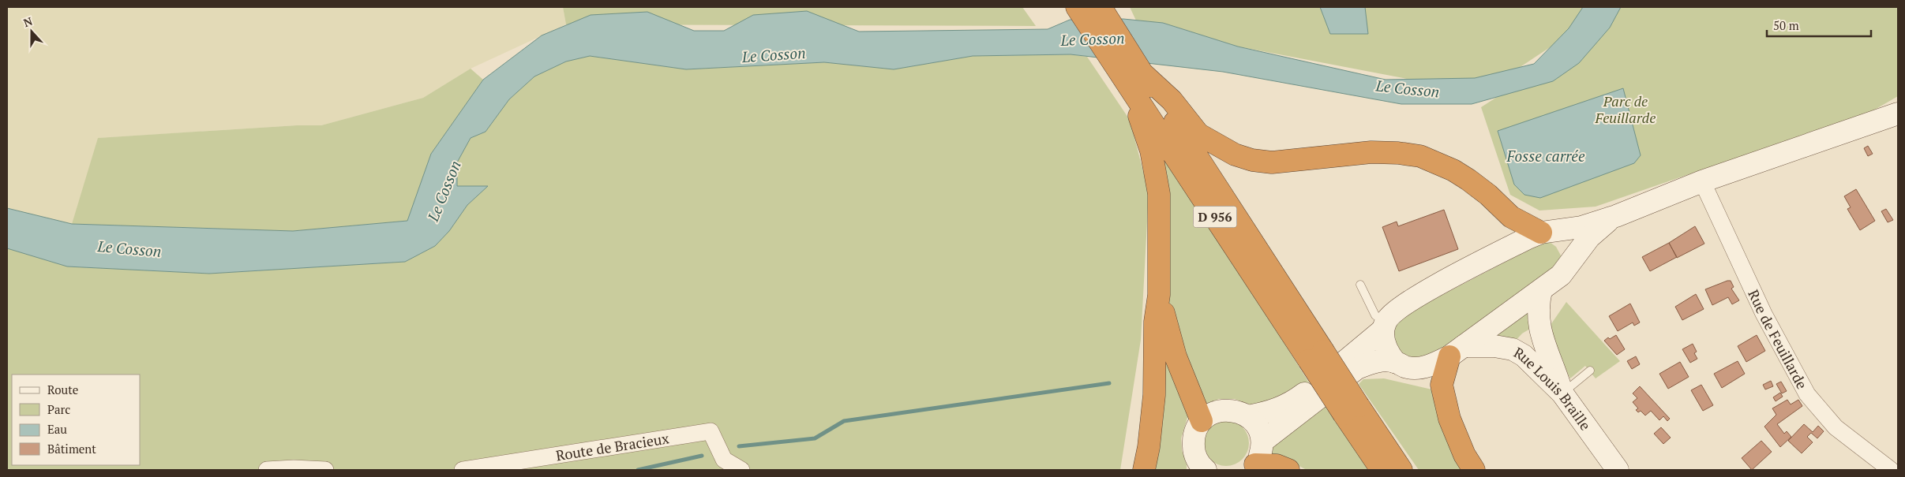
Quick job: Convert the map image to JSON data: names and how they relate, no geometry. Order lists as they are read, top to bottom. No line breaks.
{"streets":{"highway":["D 956"],"main road":["Rue Louis Braille"],"street":["Rue de Feuillarde","Route de Bracieux"]},"water":["Le Cosson","Fosse carrée"],"parks":["Parc de Feuillarde"],"legend":["Route","Parc","Eau","Bâtiment"],"scale_bar":"50 m","north":"top"}
